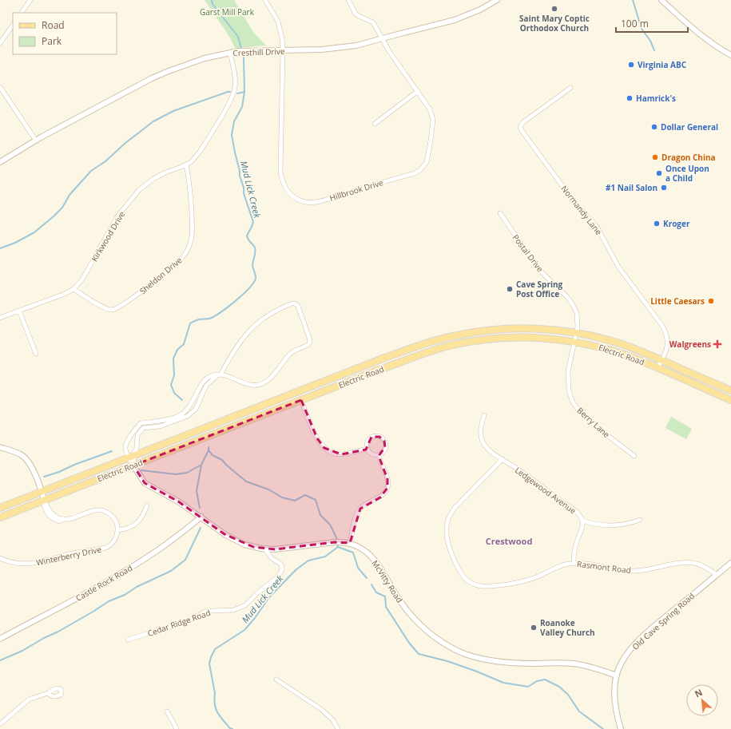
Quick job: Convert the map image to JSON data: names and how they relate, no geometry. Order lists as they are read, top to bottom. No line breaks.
{"streets":{"main road":["Electric Road"],"street":["Cresthill Drive","Hillbrook Drive","Normandy Lane","Kirkwood Drive","Postal Drive","Sheldon Drive","Berry Lane","Ledgewood Avenue","Winterberry Drive","Rasmont Road","McVitty Road","Castle Rock Road","Old Cave Spring Road","Cedar Ridge Road"]},"crossings":[["Cresthill Drive","Hillbrook Drive"],["Cresthill Drive","Kirkwood Drive"],["Normandy Lane","Electric Road"],["Kirkwood Drive","Sheldon Drive"],["Postal Drive","Electric Road"],["Postal Drive","Berry Lane"],["Electric Road","Berry Lane"],["Electric Road","McVitty Road"],["Ledgewood Avenue","Rasmont Road"],["Rasmont Road","Old Cave Spring Road"],["McVitty Road","Castle Rock Road"],["McVitty Road","Old Cave Spring Road"],["McVitty Road","Cedar Ridge Road"]],"districts":["Crestwood"],"water":["Mud Lick Creek"],"parks":["Garst Mill Park"],"places":{"other":["Saint Mary Coptic Orthodox Church","Virginia ABC","Hamrick's","Dollar General","Dragon China","Once Upon a Child","#1 Nail Salon","Kroger","Cave Spring Post Office","Little Caesars","Roanoke Valley Church"],"health":["Walgreens"]},"legend":["Road","Park"],"scale_bar":"100 m","north":"top left"}
